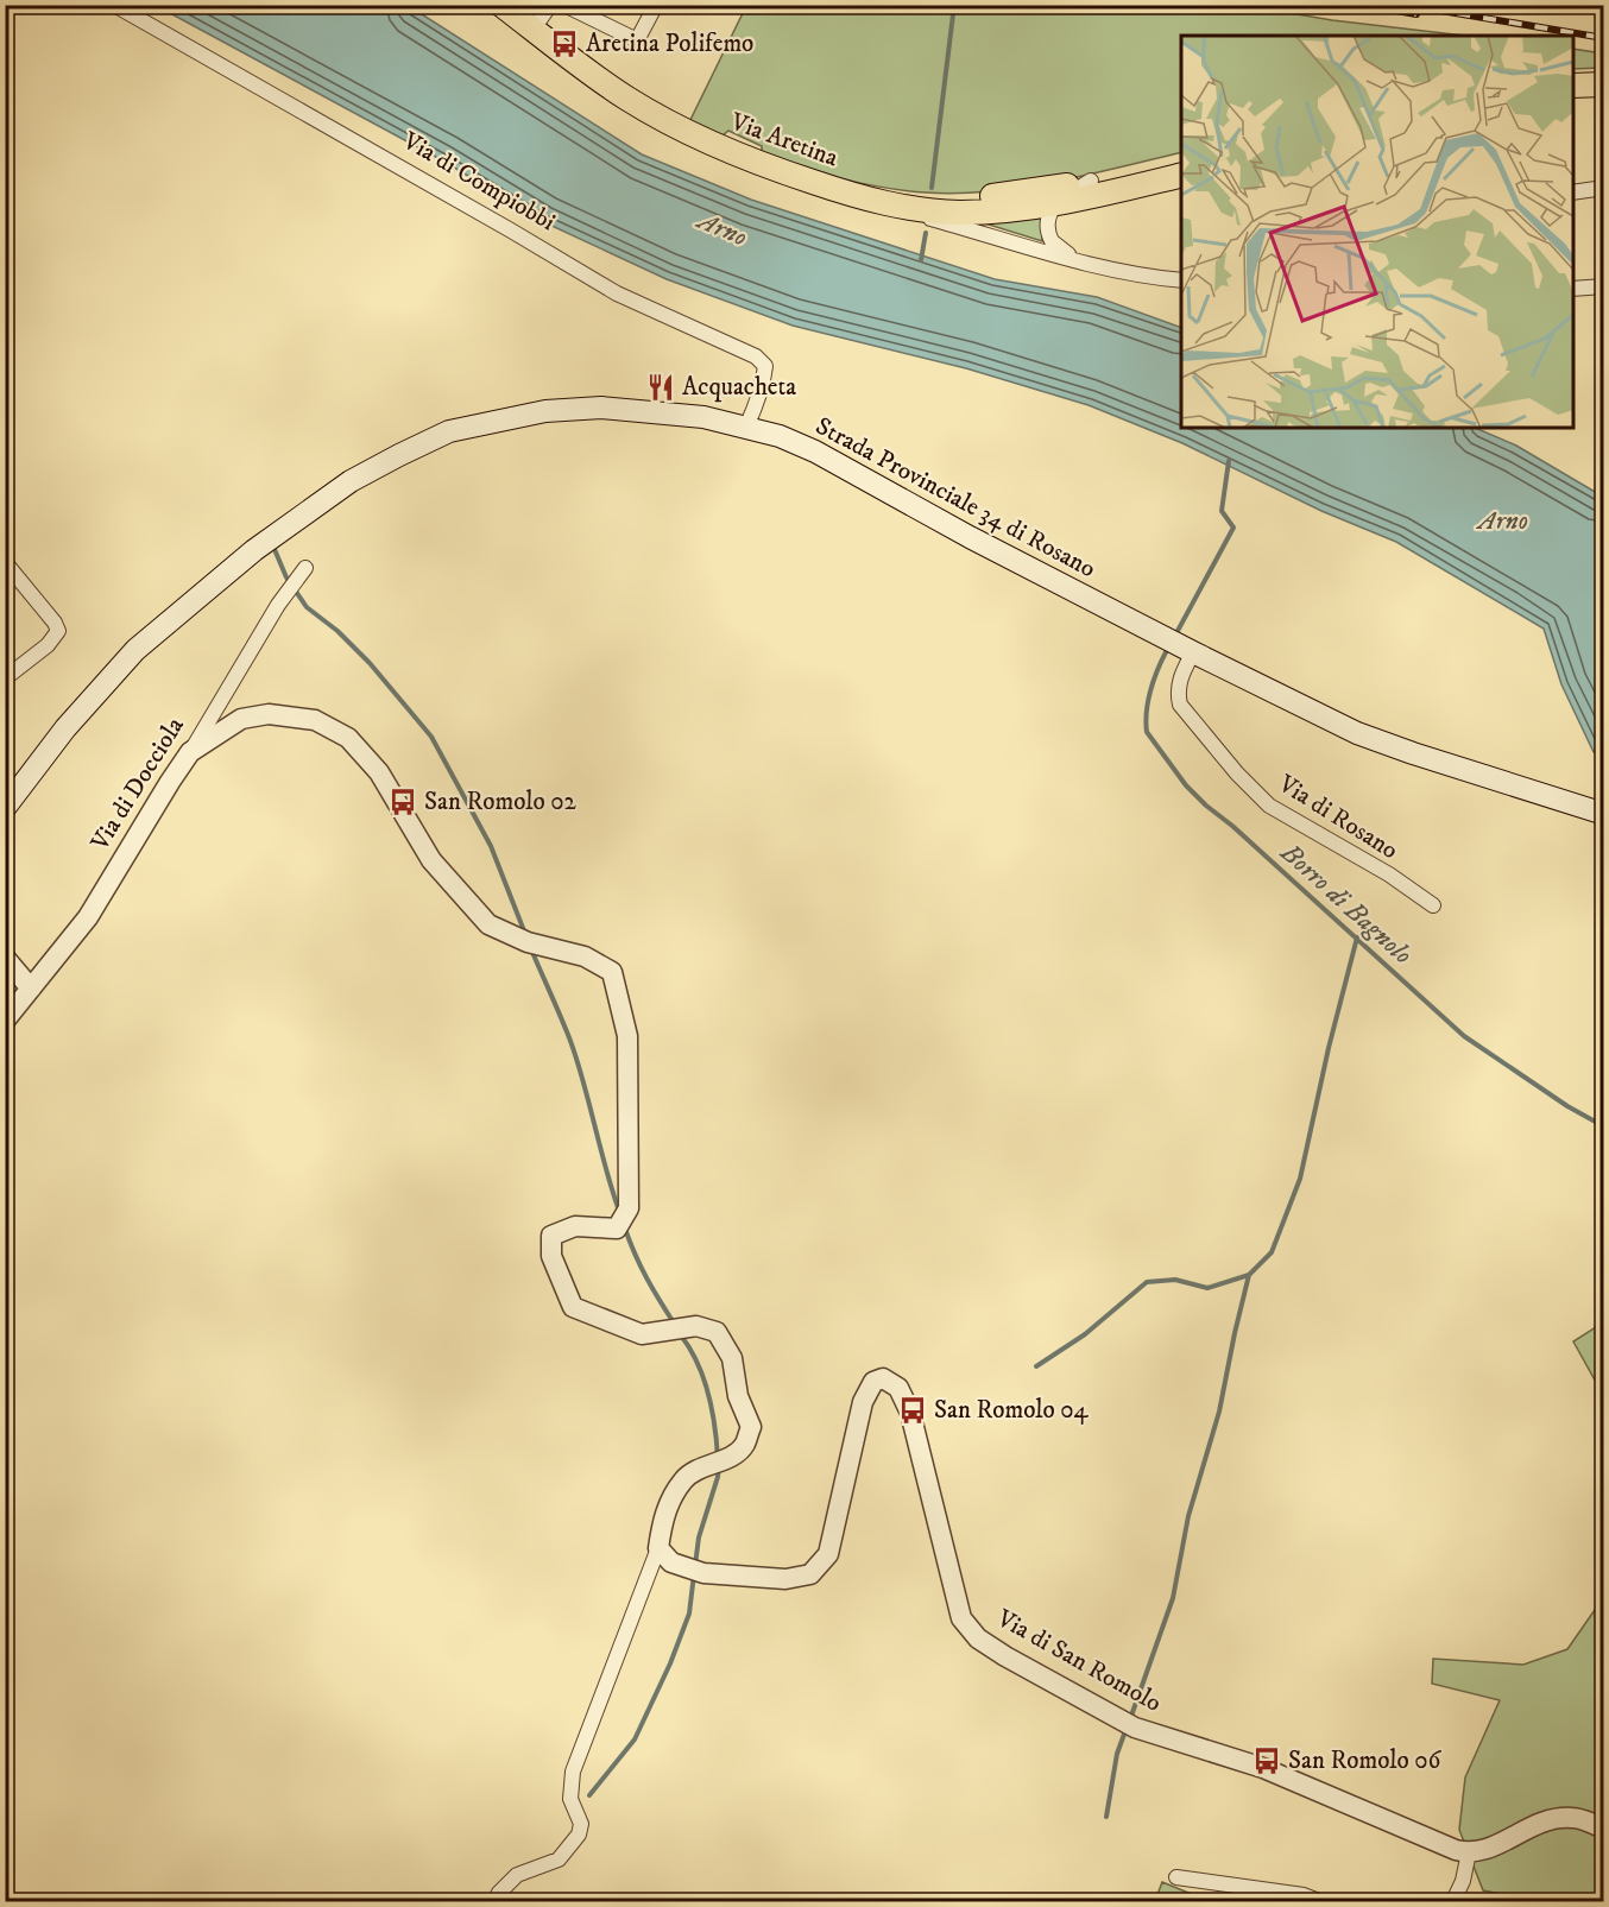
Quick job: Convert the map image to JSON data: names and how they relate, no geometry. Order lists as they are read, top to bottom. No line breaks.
{"streets":{"main road":["Via Aretina","Strada Provinciale 34 di Rosano"],"street":["Via di Compiobbi","Via di Docciola","Via di Rosano","Via di San Romolo"]},"crossings":[["Via di Compiobbi","Strada Provinciale 34 di Rosano"],["Strada Provinciale 34 di Rosano","Via di Rosano"]],"water":["Arno","Borro di Bagnolo"],"places":{"bus stop":["Aretina Polifemo","San Romolo 02","San Romolo 04","San Romolo 06"],"restaurant":["Acquacheta"]}}
